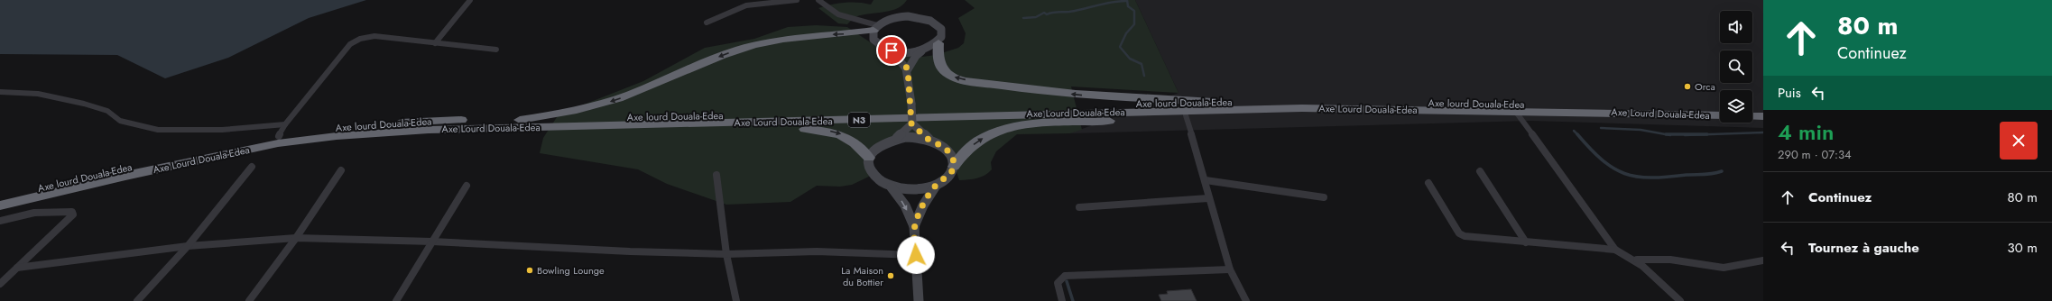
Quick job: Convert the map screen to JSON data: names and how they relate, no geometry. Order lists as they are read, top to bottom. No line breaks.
{"streets":{"highway":["Axe lourd Douala-Edea","Axe Lourd Douala-Edea","N3"]},"crossings":[["Axe lourd Douala-Edea","Axe Lourd Douala-Edea"]],"places":["Orca","Bowling Lounge","La Maison du Bottier"],"page":{"turn":["80 m","Continuez"],"then":"Puis","heading":["4 min","290 m · 07:34"],"list":[{"name":"Continuez","value":"80 m"},{"name":"Tournez à gauche","value":"30 m"}]}}
